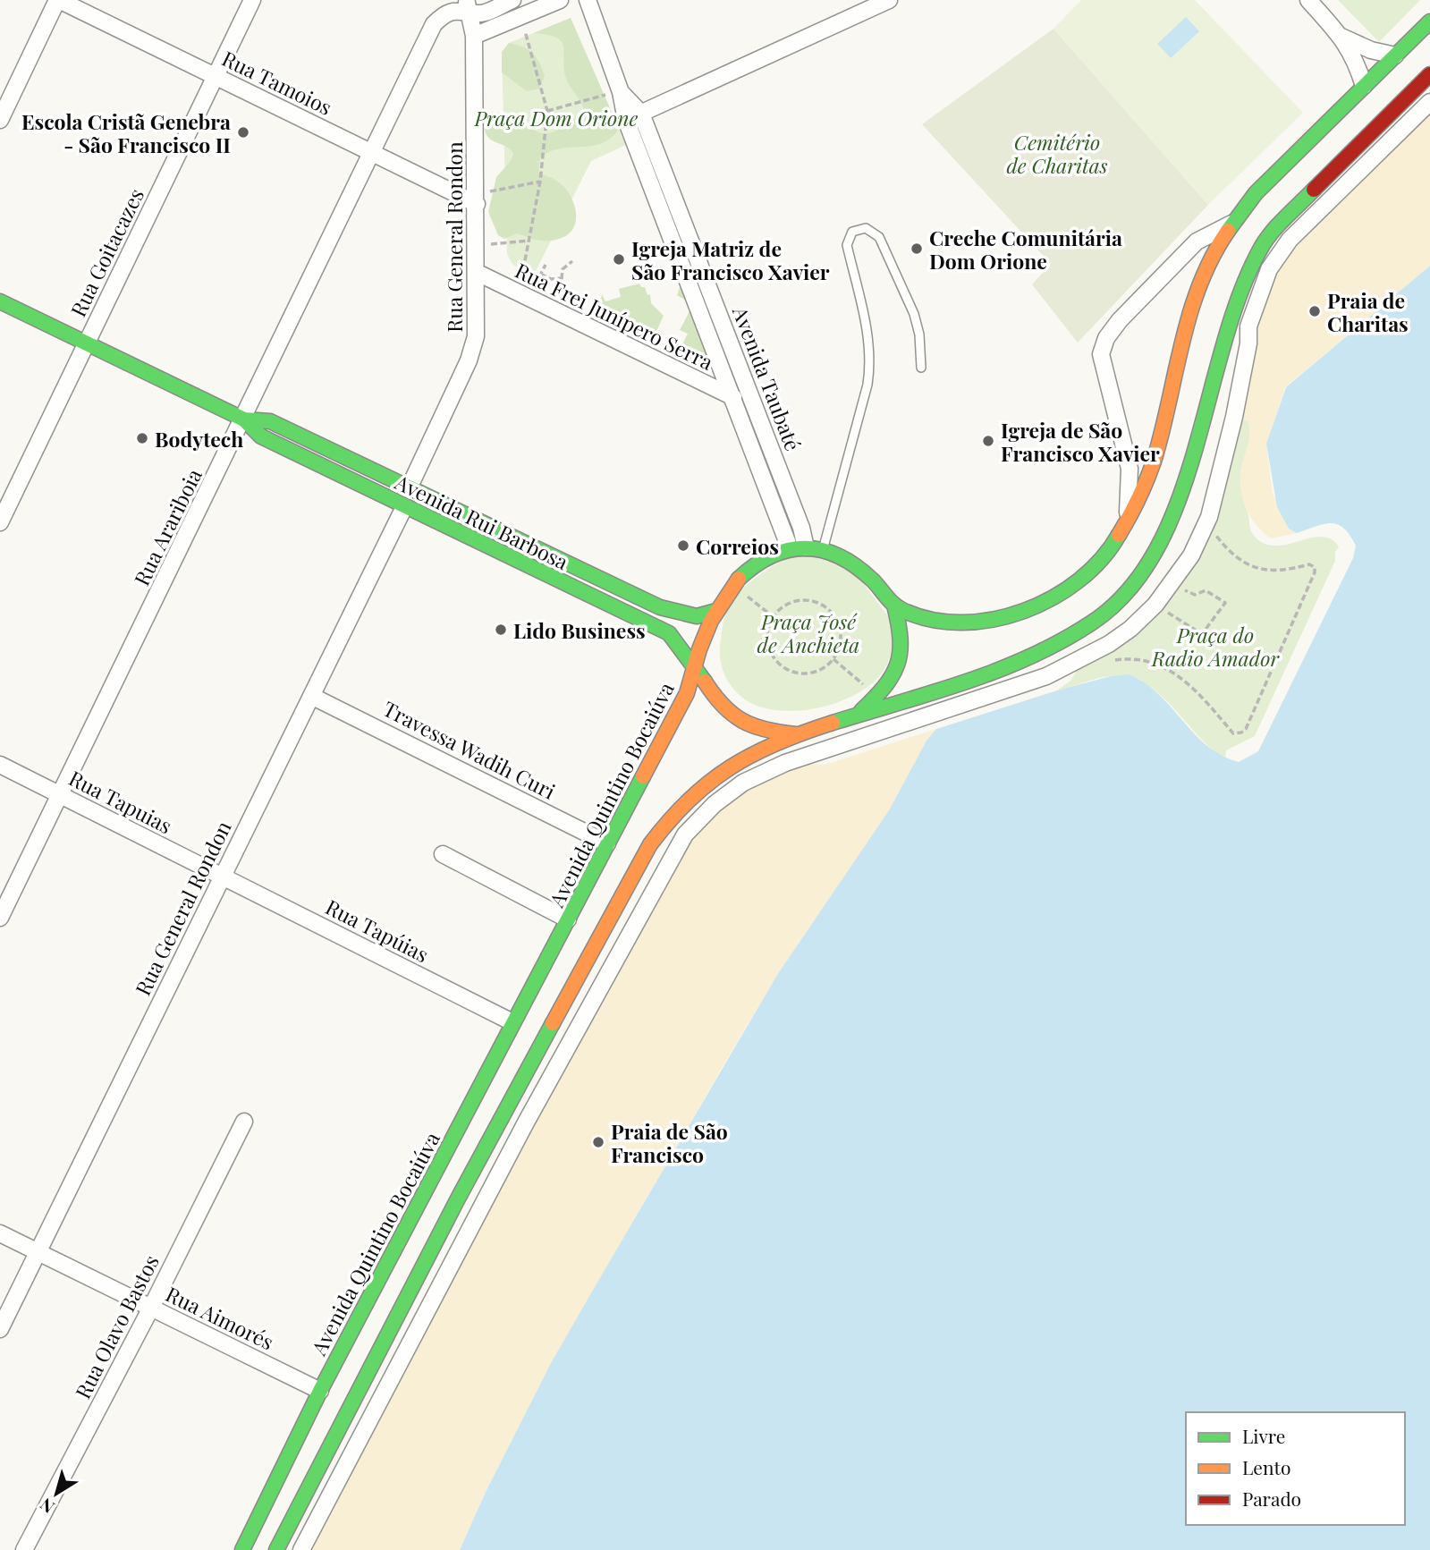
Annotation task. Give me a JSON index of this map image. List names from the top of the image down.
{
  "streets": {
    "main road": ["Avenida Rui Barbosa", "Avenida Quintino Bocaiúva"],
    "street": [
      "Rua Tamoios",
      "Rua General Rondon",
      "Rua Goitacazes",
      "Rua Frei Junípero Serra",
      "Avenida Taubaté",
      "Rua Arariboia",
      "Travessa Wadih Curi",
      "Rua Tapuias",
      "Rua Tapúias",
      "Rua Aimorés",
      "Rua Olavo Bastos"
    ]
  },
  "crossings": [
    ["Rua Tamoios", "Rua General Rondon"],
    ["Rua Tamoios", "Rua Goitacazes"],
    ["Rua Tamoios", "Rua Arariboia"],
    ["Rua General Rondon", "Rua Frei Junípero Serra"],
    ["Rua General Rondon", "Avenida Rui Barbosa"],
    ["Rua General Rondon", "Rua Arariboia"],
    ["Rua General Rondon", "Travessa Wadih Curi"],
    ["Rua General Rondon", "Rua Tapuias"],
    ["Rua General Rondon", "Rua Tapúias"],
    ["Rua General Rondon", "Rua Aimorés"],
    ["Rua Goitacazes", "Avenida Rui Barbosa"],
    ["Rua Frei Junípero Serra", "Avenida Taubaté"],
    ["Avenida Taubaté", "Avenida Quintino Bocaiúva"],
    ["Avenida Rui Barbosa", "Rua Arariboia"],
    ["Avenida Rui Barbosa", "Avenida Quintino Bocaiúva"],
    ["Rua Arariboia", "Rua Tapuias"],
    ["Travessa Wadih Curi", "Avenida Quintino Bocaiúva"],
    ["Avenida Quintino Bocaiúva", "Rua Tapúias"],
    ["Avenida Quintino Bocaiúva", "Rua Aimorés"],
    ["Rua Tapuias", "Rua Tapúias"],
    ["Rua Aimorés", "Rua Olavo Bastos"]
  ],
  "parks": [
    "Praça Dom Orione",
    "Cemitério de Charitas",
    "Praça José de Anchieta",
    "Praça do Radio Amador"
  ],
  "places": [
    "Escola Cristã Genebra - São Francisco II",
    "Creche Comunitária Dom Orione",
    "Igreja Matriz de São Francisco Xavier",
    "Praia de Charitas",
    "Bodytech",
    "Igreja de São Francisco Xavier",
    "Correios",
    "Lido Business",
    "Praia de São Francisco"
  ],
  "legend": ["Livre", "Lento", "Parado"],
  "north": "bottom left"
}
